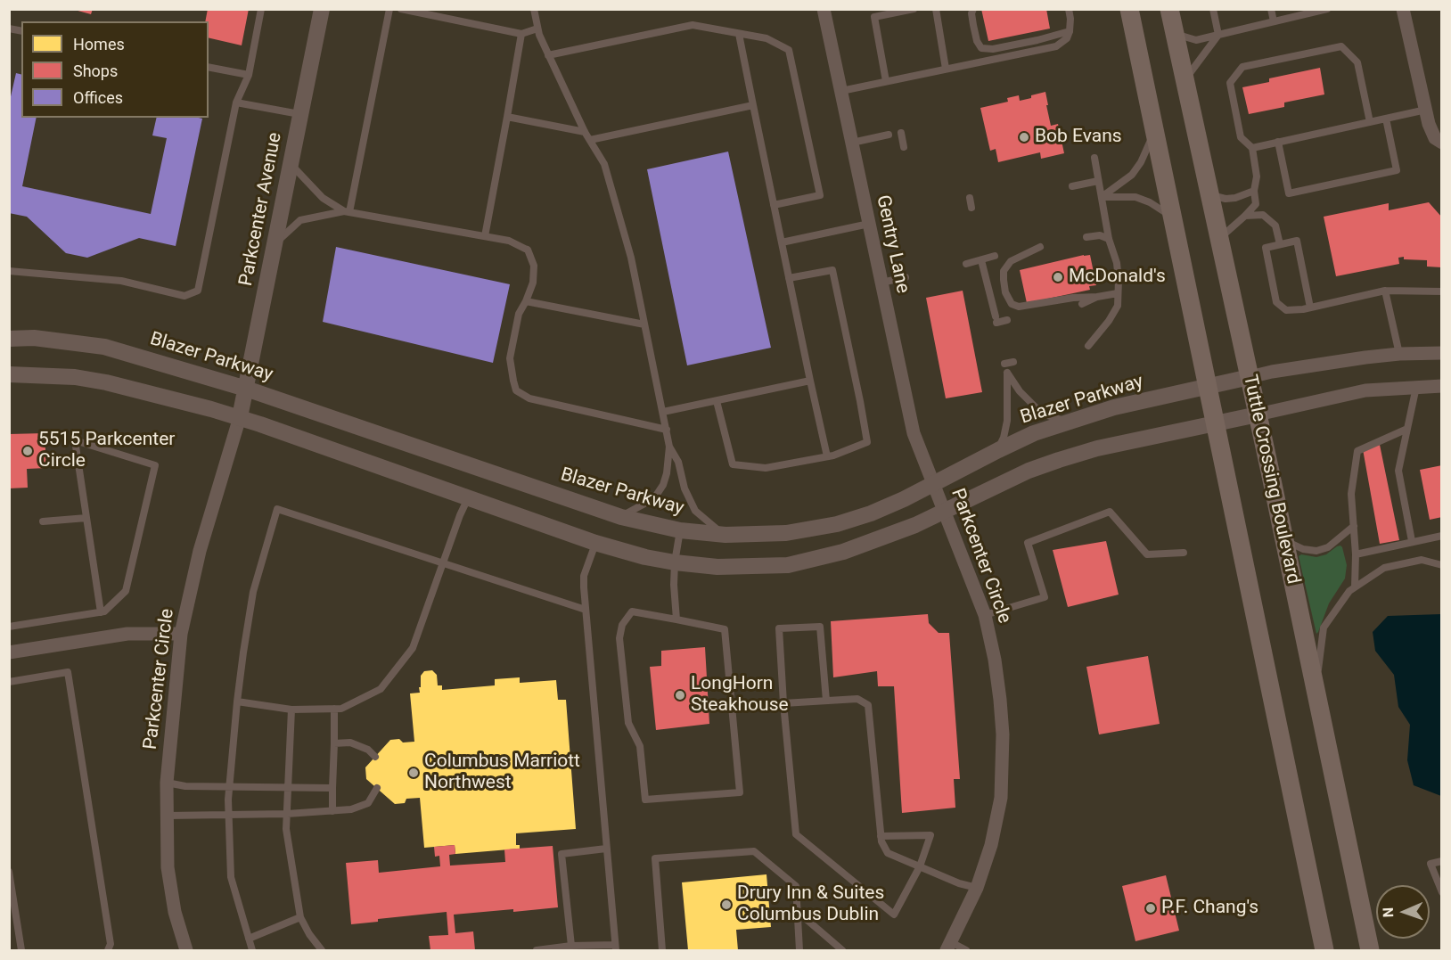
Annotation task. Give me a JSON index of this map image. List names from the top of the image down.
{
  "streets": {
    "main road": ["Tuttle Crossing Boulevard"],
    "street": [
      "Parkcenter Avenue",
      "Gentry Lane",
      "Blazer Parkway",
      "Parkcenter Circle"
    ]
  },
  "crossings": [
    ["Parkcenter Avenue", "Blazer Parkway"],
    ["Parkcenter Avenue", "Parkcenter Circle"],
    ["Gentry Lane", "Blazer Parkway"],
    ["Gentry Lane", "Parkcenter Circle"],
    ["Blazer Parkway", "Tuttle Crossing Boulevard"],
    ["Blazer Parkway", "Parkcenter Circle"]
  ],
  "places": [
    "Bob Evans",
    "McDonald's",
    "5515 Parkcenter Circle",
    "LongHorn Steakhouse",
    "Columbus Marriott Northwest",
    "Drury Inn & Suites Columbus Dublin",
    "P.F. Chang's"
  ],
  "legend": ["Homes", "Shops", "Offices"],
  "north": "left"
}
